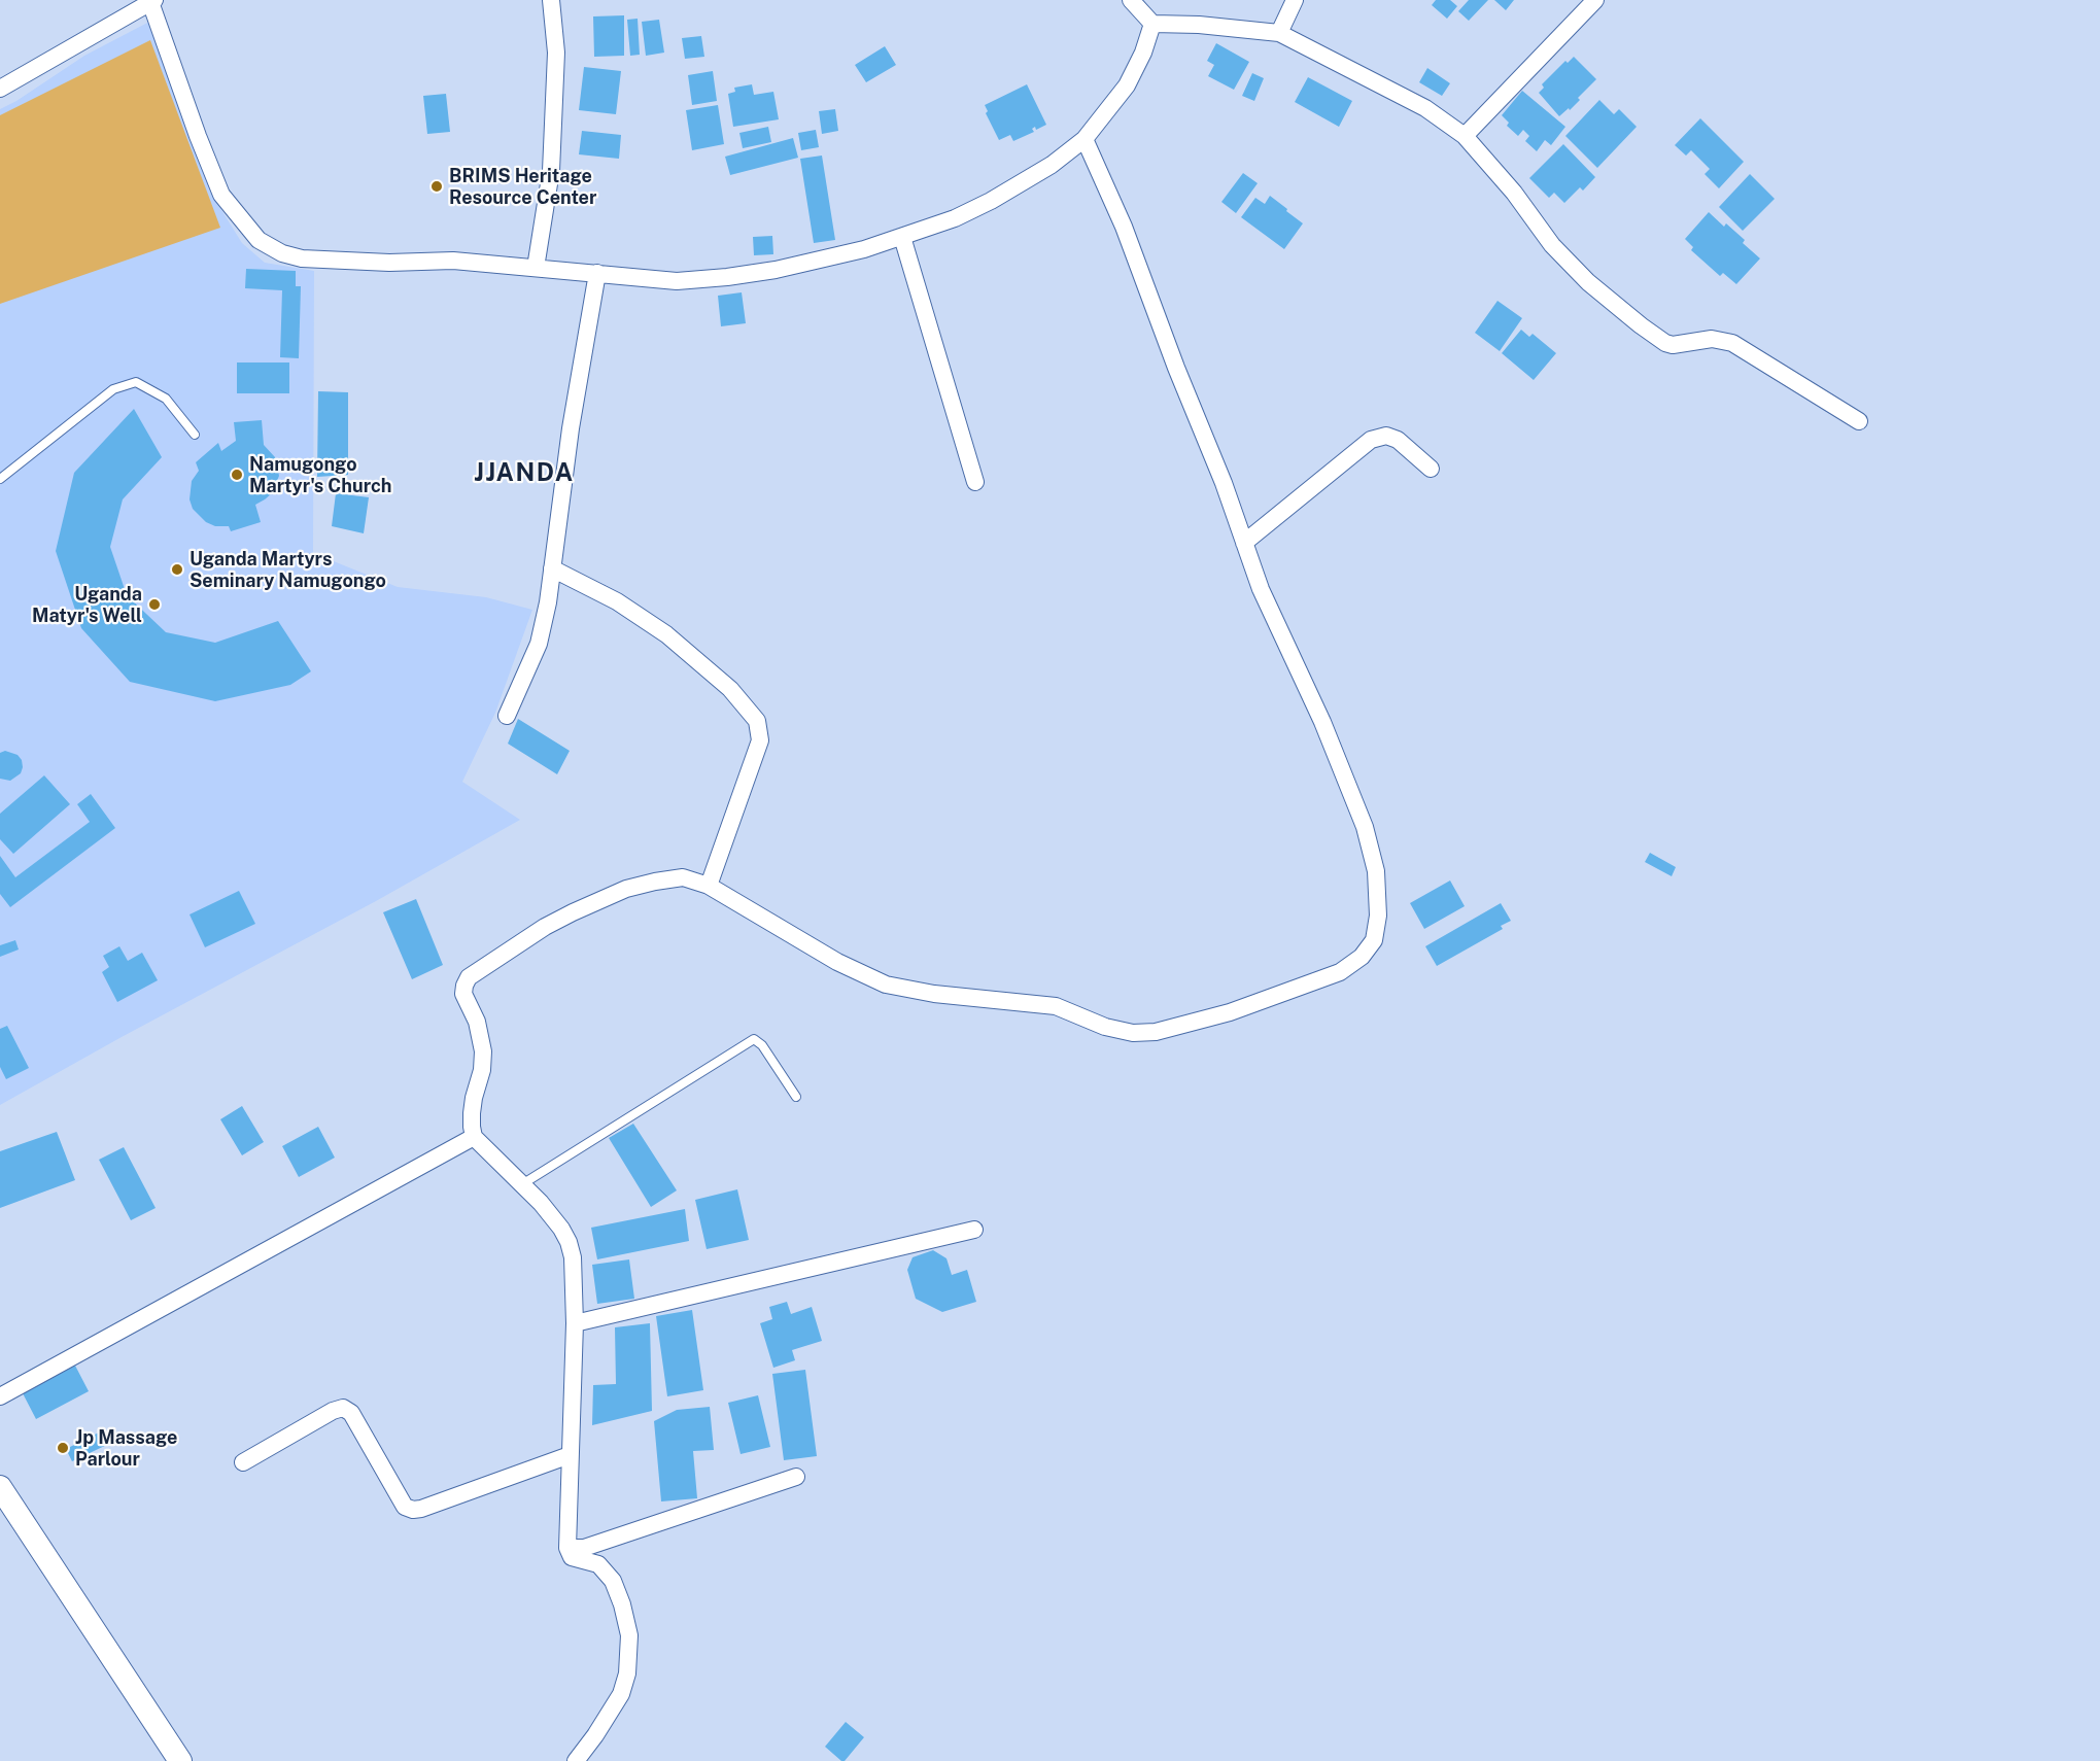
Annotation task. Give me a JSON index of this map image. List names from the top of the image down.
{
  "districts": ["JJANDA"],
  "places": [
    "BRIMS Heritage Resource Center",
    "Namugongo Martyr's Church",
    "Uganda Martyrs Seminary Namugongo",
    "Uganda Matyr's Well",
    "Jp Massage Parlour"
  ]
}
